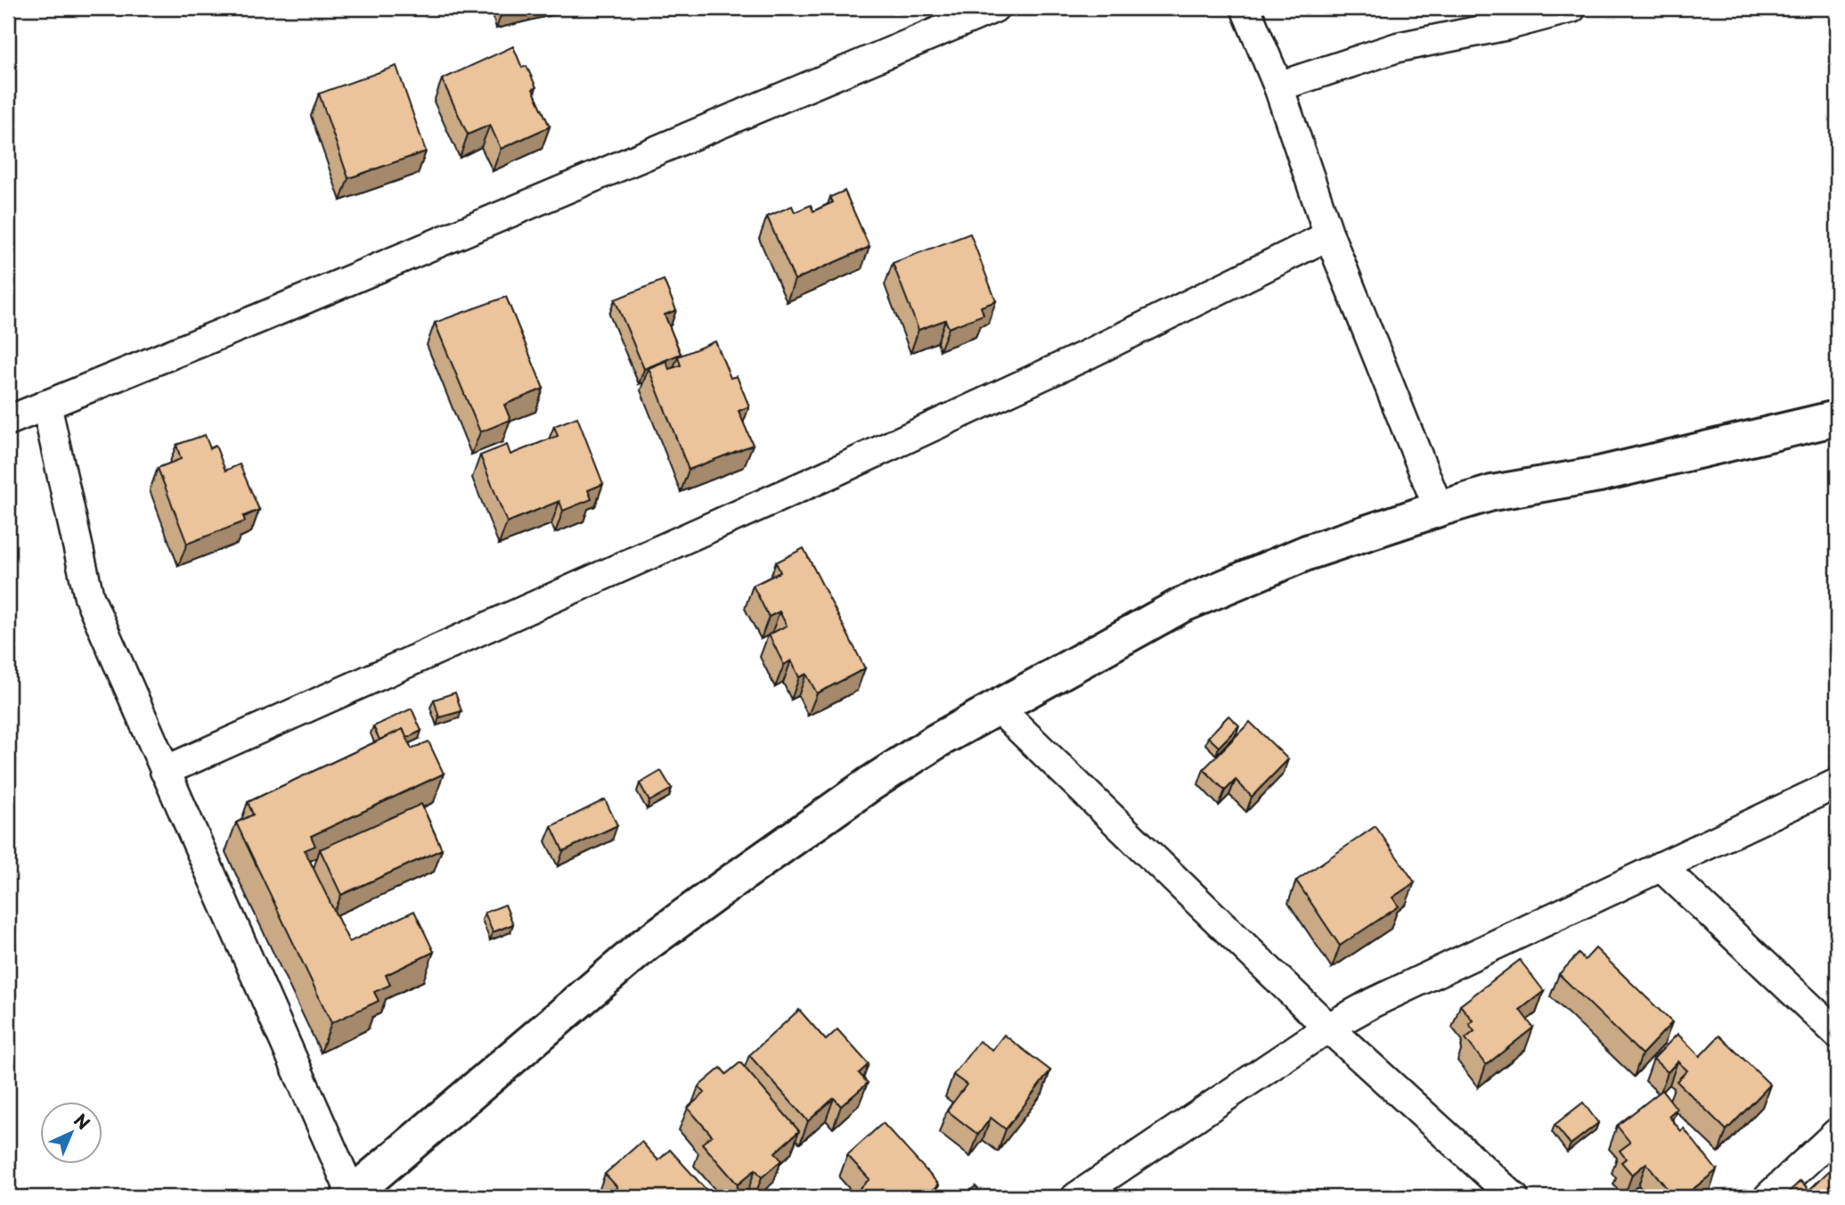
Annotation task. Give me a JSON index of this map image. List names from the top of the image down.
{
  "north": "top right"
}
